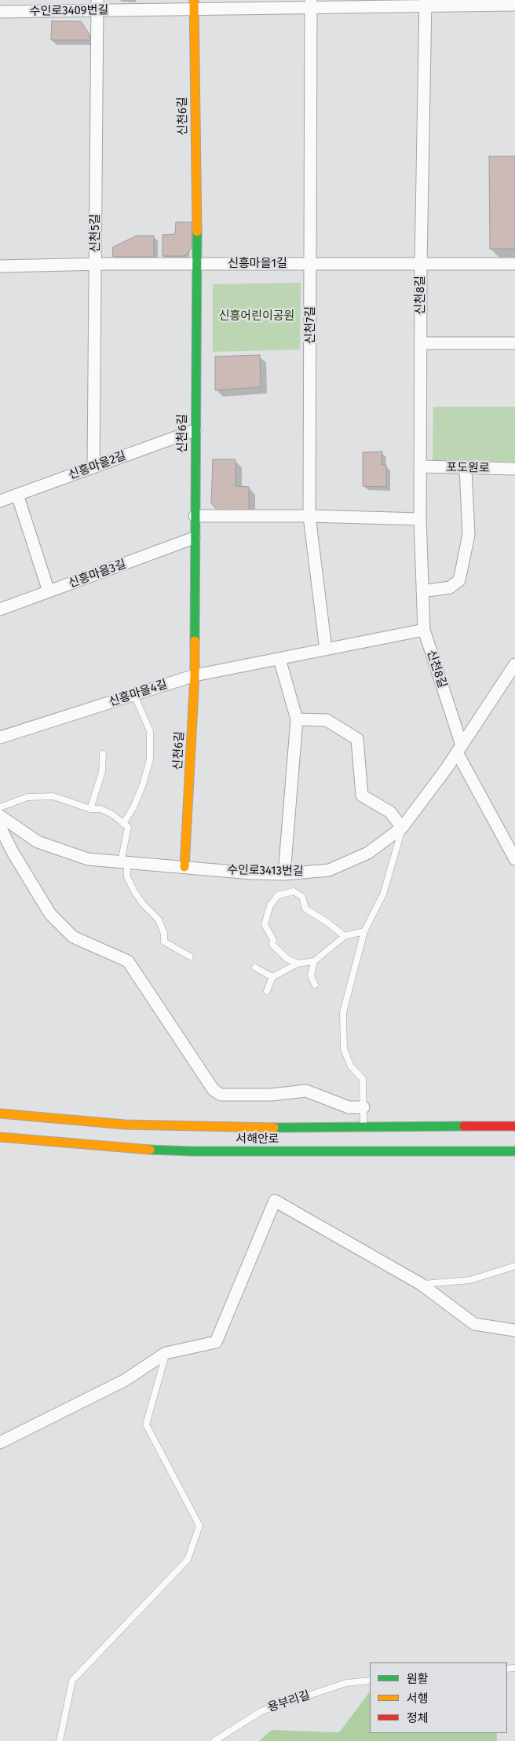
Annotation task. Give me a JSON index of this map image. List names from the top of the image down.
{
  "streets": {
    "main road": ["신천6길", "서해안로"],
    "street": [
      "수인로3409번길",
      "신천5길",
      "신흥마을1길",
      "신천8길",
      "신천7길",
      "신흥마을2길",
      "포도원로",
      "신흥마을3길",
      "신흥마을4길",
      "수인로3413번길"
    ],
    "lane": ["용부리길"]
  },
  "crossings": [
    ["수인로3409번길", "신천6길"],
    ["수인로3409번길", "신천5길"],
    ["수인로3409번길", "신천8길"],
    ["수인로3409번길", "신천7길"],
    ["신천6길", "신흥마을1길"],
    ["신천6길", "신흥마을2길"],
    ["신천6길", "신흥마을3길"],
    ["신천6길", "신흥마을4길"],
    ["신천6길", "수인로3413번길"],
    ["신천5길", "신흥마을1길"],
    ["신천5길", "신흥마을2길"],
    ["신흥마을1길", "신천8길"],
    ["신흥마을1길", "신천7길"],
    ["신천8길", "포도원로"],
    ["신천8길", "신흥마을4길"],
    ["신천8길", "수인로3413번길"],
    ["신천7길", "신흥마을4길"]
  ],
  "parks": ["신흥어린이공원"],
  "legend": ["원활", "서행", "정체"]
}
